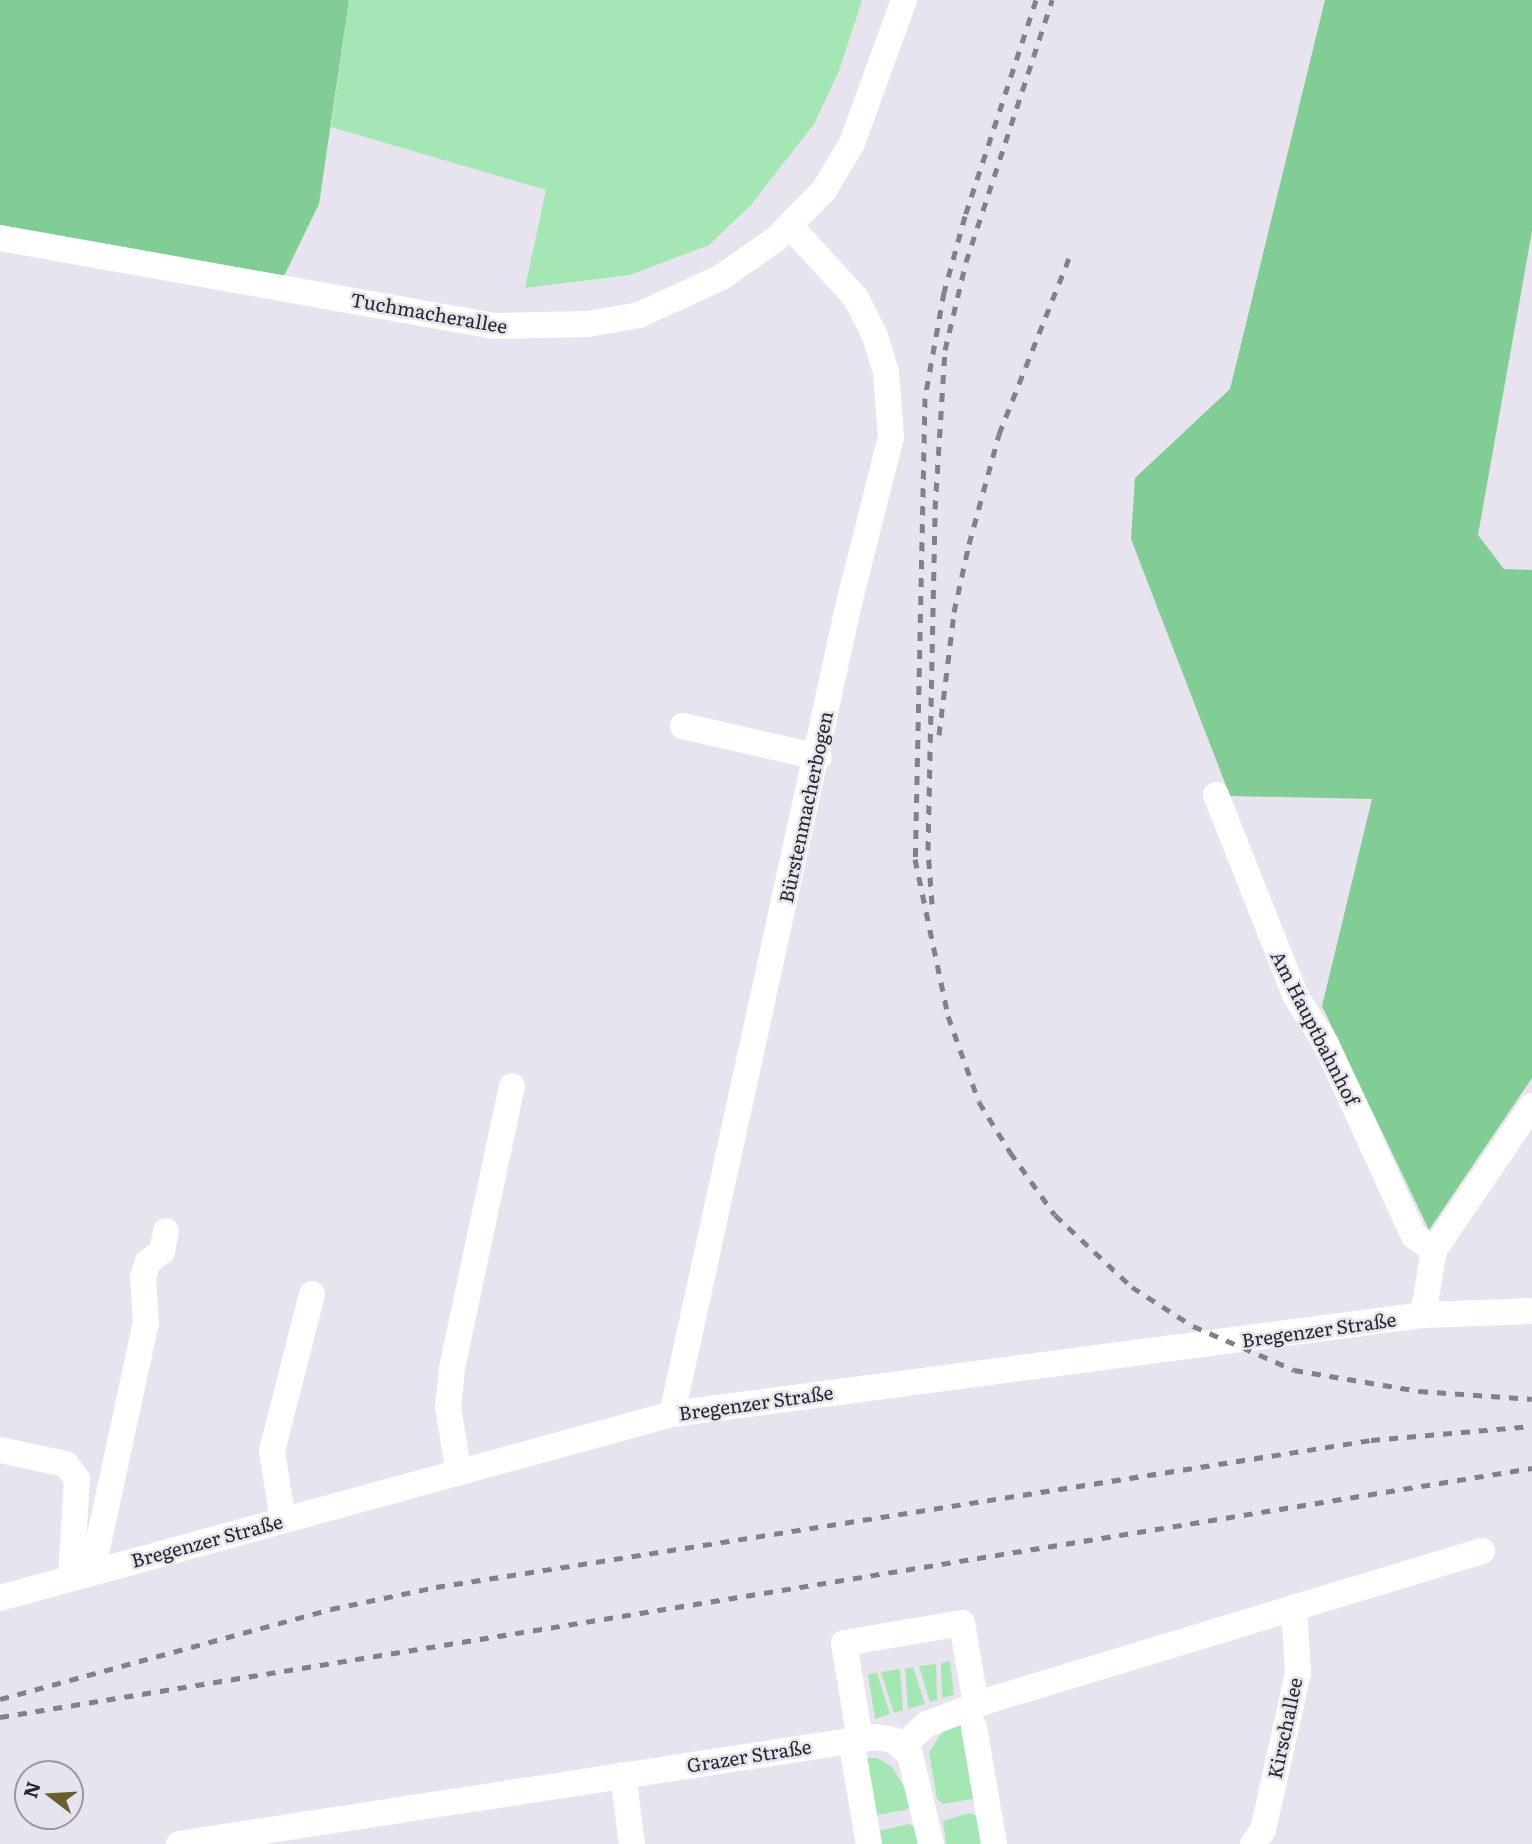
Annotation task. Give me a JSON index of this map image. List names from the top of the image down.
{
  "streets": {
    "street": [
      "Tuchmacherallee",
      "Bürstenmacherbogen",
      "Am Hauptbahnhof",
      "Bregenzer Straße",
      "Kirschallee",
      "Grazer Straße"
    ]
  },
  "crossings": [
    ["Tuchmacherallee", "Bürstenmacherbogen"],
    ["Bürstenmacherbogen", "Bregenzer Straße"]
  ],
  "north": "left"
}
